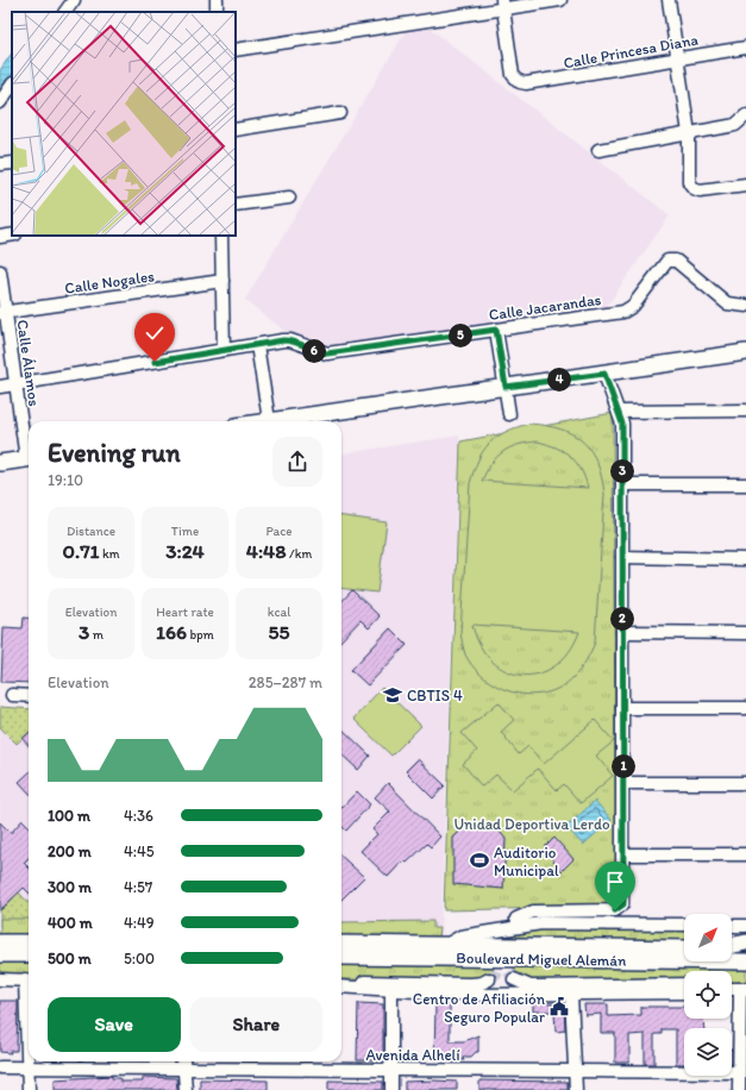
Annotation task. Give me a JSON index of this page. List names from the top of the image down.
{
  "streets": {
    "main road": ["Boulevard Miguel Alemán"],
    "street": [
      "Calle Princesa Diana",
      "Calle Nogales",
      "Calle Jacarandas",
      "Calle Álamos",
      "Avenida Alhelí"
    ]
  },
  "crossings": [
    ["Calle Nogales", "Calle Álamos"],
    ["Calle Jacarandas", "Calle Álamos"]
  ],
  "parks": ["Unidad Deportiva Lerdo"],
  "places": {
    "school or university": ["CBTIS 4"],
    "sports": ["Auditorio Municipal"],
    "public building": ["Centro de Afiliación Seguro Popular"]
  },
  "north": "top right",
  "page": {
    "pins": [
      "5",
      "6",
      "4",
      "3",
      "2",
      "1"
    ],
    "heading": ["Evening run", "19:10"],
    "stats": [
      ["Distance", "0.71 km"],
      ["Time", "3:24"],
      ["Pace", "4:48 /km"],
      ["Elevation", "3 m"],
      ["Heart rate", "166 bpm"],
      ["kcal", "55"]
    ],
    "chart": ["Elevation", "285–287 m"],
    "list": [
      {
        "name": "100 m",
        "note": "4:36"
      },
      {
        "name": "200 m",
        "note": "4:45"
      },
      {
        "name": "300 m",
        "note": "4:57"
      },
      {
        "name": "400 m",
        "note": "4:49"
      },
      {
        "name": "500 m",
        "note": "5:00"
      }
    ],
    "buttons": ["Save", "Share"]
  }
}
